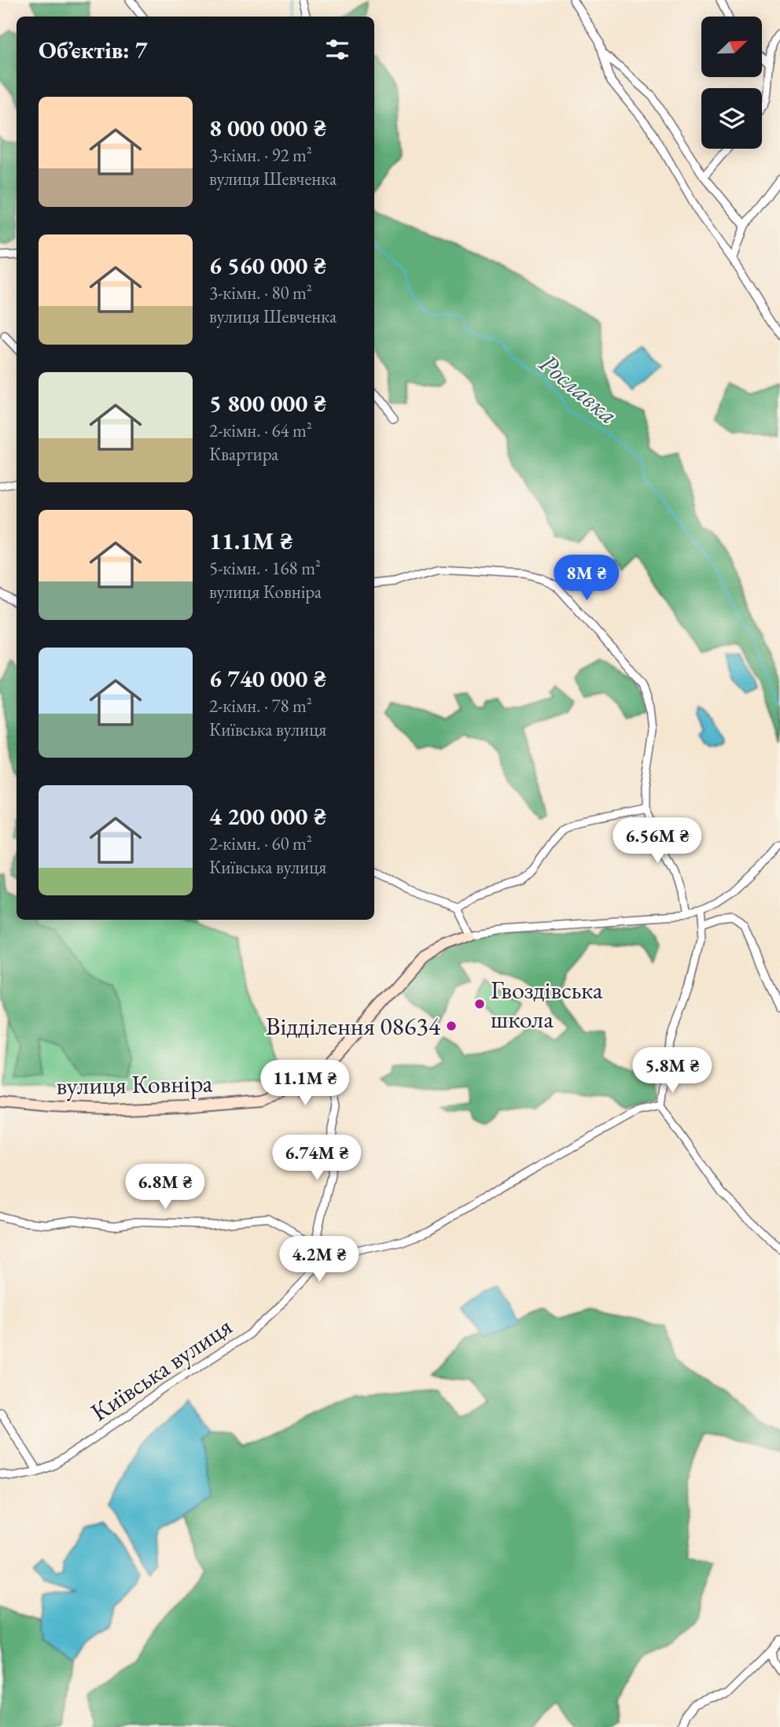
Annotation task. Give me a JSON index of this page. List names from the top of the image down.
{
  "streets": {
    "street": ["вулиця Ковніра", "Київська вулиця"]
  },
  "water": ["Рославка"],
  "places": ["Гвоздівська школа", "Відділення 08634"],
  "north": "top right",
  "page": {
    "heading": "Об’єктів: 7",
    "list": [
      {
        "name": "8 000 000 ₴",
        "note": "3-кімн. · 92 m² · вулиця Шевченка"
      },
      {
        "name": "6 560 000 ₴",
        "note": "3-кімн. · 80 m² · вулиця Шевченка"
      },
      {
        "name": "5 800 000 ₴",
        "note": "2-кімн. · 64 m² · Квартира"
      },
      {
        "name": "11.1M ₴",
        "note": "5-кімн. · 168 m² · вулиця Ковніра"
      },
      {
        "name": "6 740 000 ₴",
        "note": "2-кімн. · 78 m² · Київська вулиця"
      },
      {
        "name": "4 200 000 ₴",
        "note": "2-кімн. · 60 m² · Київська вулиця"
      }
    ],
    "price": [
      "8M ₴",
      "6.56M ₴",
      "5.8M ₴",
      "11.1M ₴",
      "6.74M ₴",
      "6.8M ₴",
      "4.2M ₴"
    ]
  }
}
